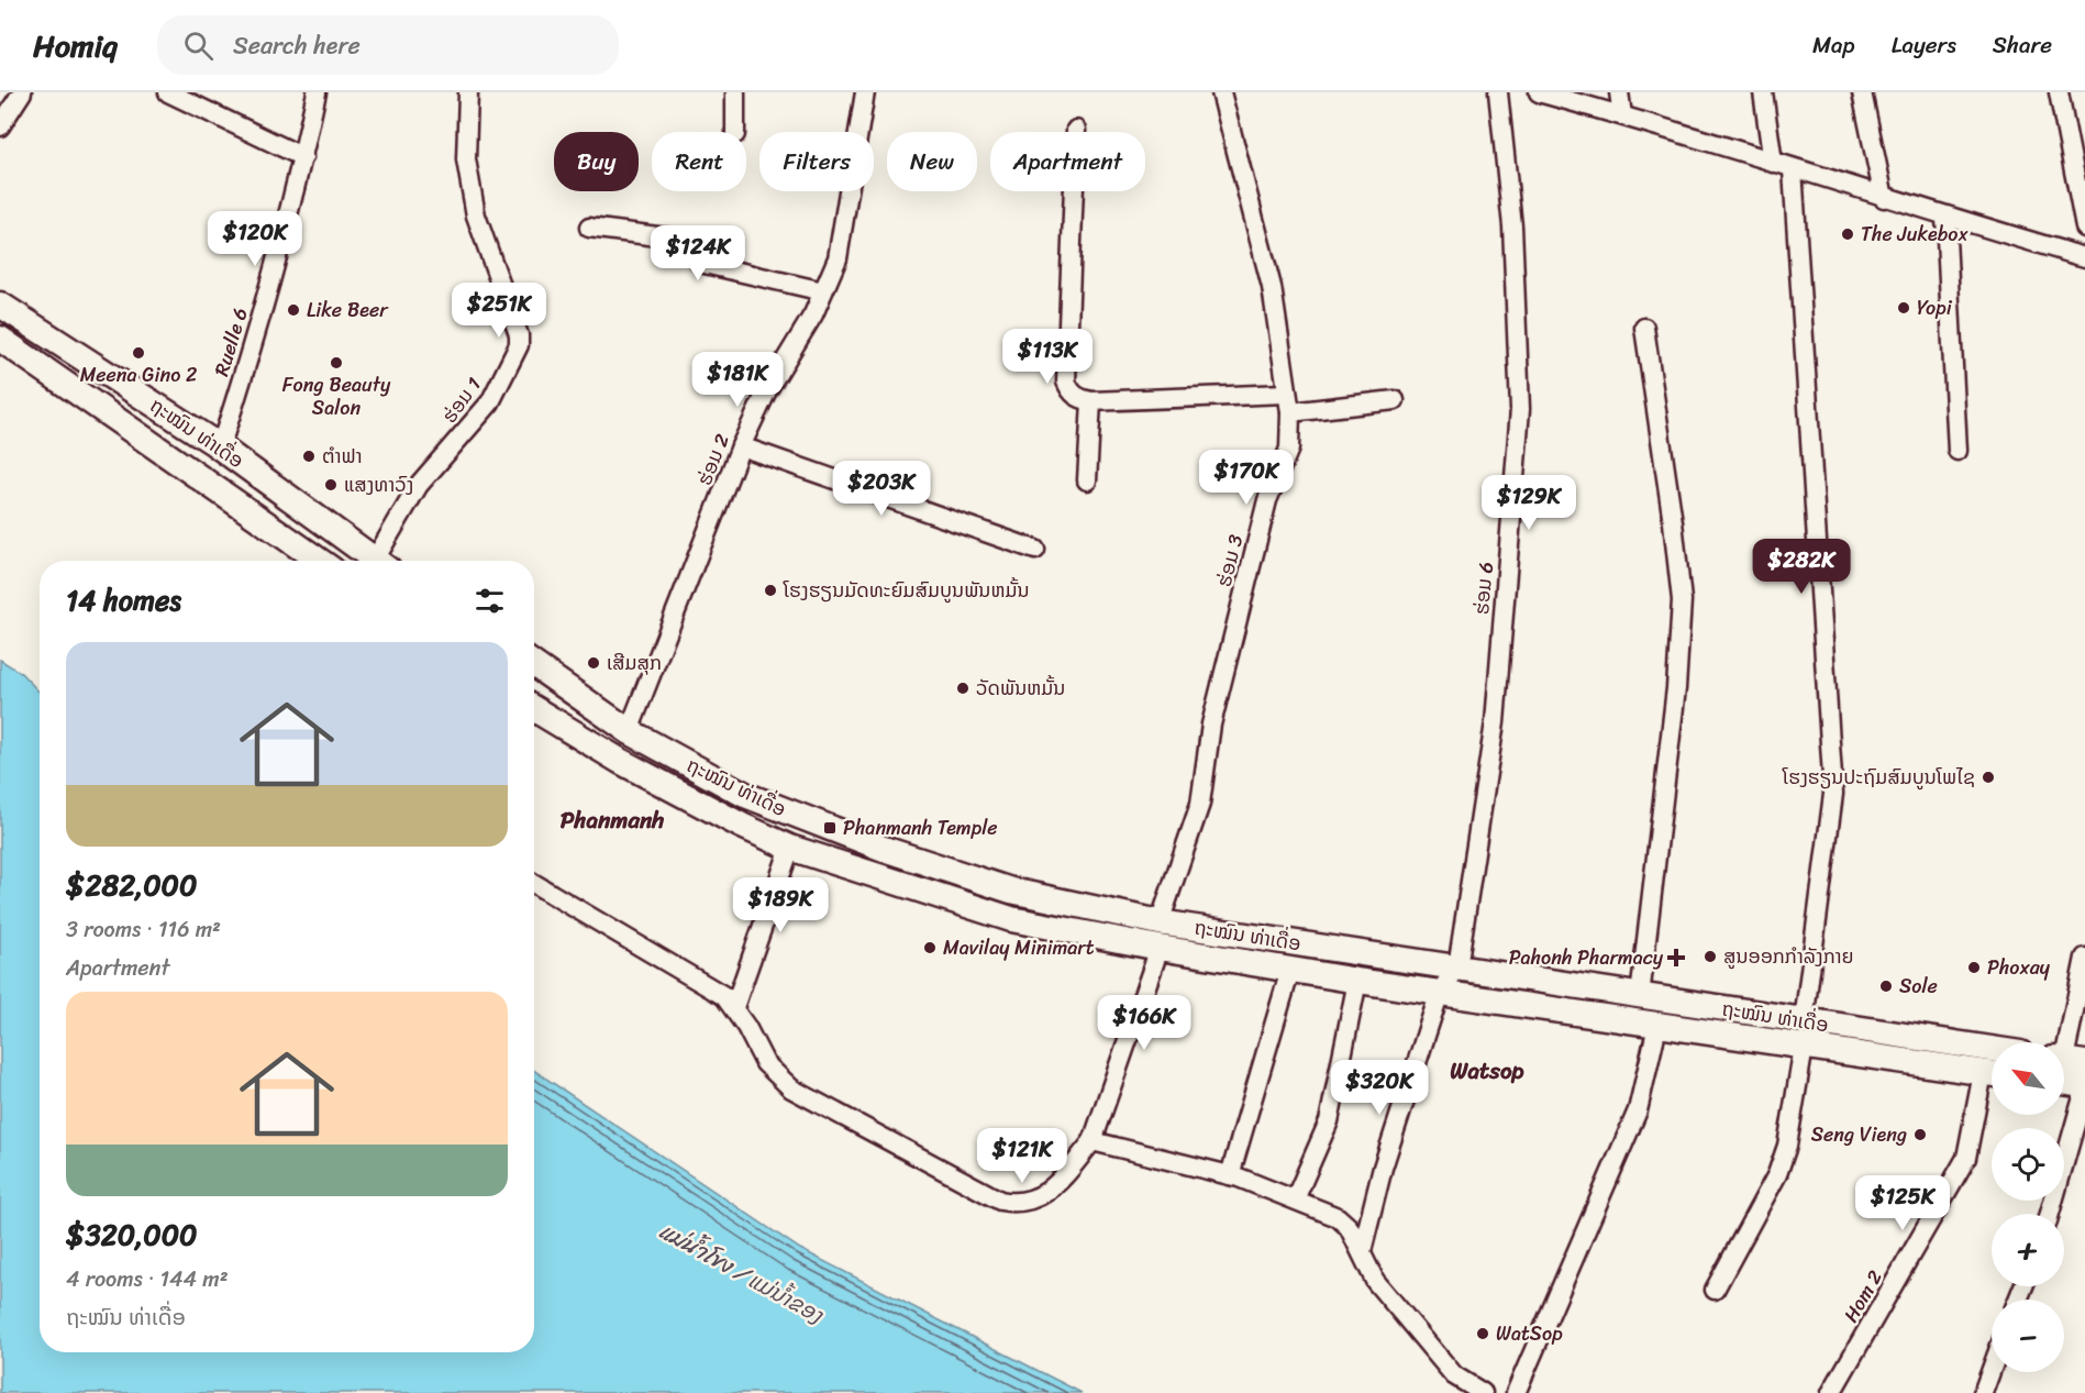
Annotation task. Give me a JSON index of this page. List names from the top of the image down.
{
  "streets": {
    "main road": ["ຖະໝົນ ທ່າເດື່ອ"],
    "street": [
      "Ruelle 6",
      "ຮ່ອມ 1",
      "ຮ່ອມ 2",
      "ຮ່ອມ 3",
      "ຮ່ອມ 6",
      "Hom 2"
    ]
  },
  "crossings": [
    ["Ruelle 6", "ຖະໝົນ ທ່າເດື່ອ"],
    ["ຖະໝົນ ທ່າເດື່ອ", "ຮ່ອມ 2"],
    ["ຖະໝົນ ທ່າເດື່ອ", "ຮ່ອມ 3"],
    ["ຖະໝົນ ທ່າເດື່ອ", "ຮ່ອມ 6"]
  ],
  "districts": ["Phanmanh", "Watsop"],
  "water": ["แม่น้ำโขง / ແມ່ນ້ຳຂອງ"],
  "places": {
    "other": [
      "The Jukebox",
      "Yopi",
      "Like Beer",
      "Meena Gino 2",
      "Fong Beauty Salon",
      "ຕຳຟາ",
      "ແສງທາວົງ",
      "ໂຮງຮຽນມັດທະຍົມສົມບູນພັນຫມັ້ນ",
      "ເສີມສຸກ",
      "ວັດພັນຫມັ້ນ",
      "ໂຮງຮຽນປະຖົມສົມບູນໂພໄຊ",
      "Mavilay Minimart",
      "ສູນອອກກຳລັງກາຍ",
      "Phoxay",
      "Sole",
      "Seng Vieng",
      "WatSop"
    ],
    "transit": ["Phanmanh Temple"],
    "health": ["Pahonh Pharmacy"]
  },
  "north": "top left",
  "page": {
    "header": "Homiq",
    "search": "Search here",
    "nav": ["Map", "Layers", "Share"],
    "chip": [
      "Buy",
      "Rent",
      "Filters",
      "New",
      "Apartment"
    ],
    "price": [
      "$120K",
      "$124K",
      "$251K",
      "$113K",
      "$181K",
      "$170K",
      "$203K",
      "$129K",
      "$282K",
      "$189K",
      "$166K",
      "$320K",
      "$121K",
      "$125K"
    ],
    "heading": "14 homes",
    "list": [
      {
        "name": "$282,000",
        "note": "3 rooms · 116 m² · Apartment"
      },
      {
        "name": "$320,000",
        "note": "4 rooms · 144 m² · ຖະໝົນ ທ່າເດື່ອ"
      }
    ],
    "map_buttons": ["+", "−"]
  }
}
